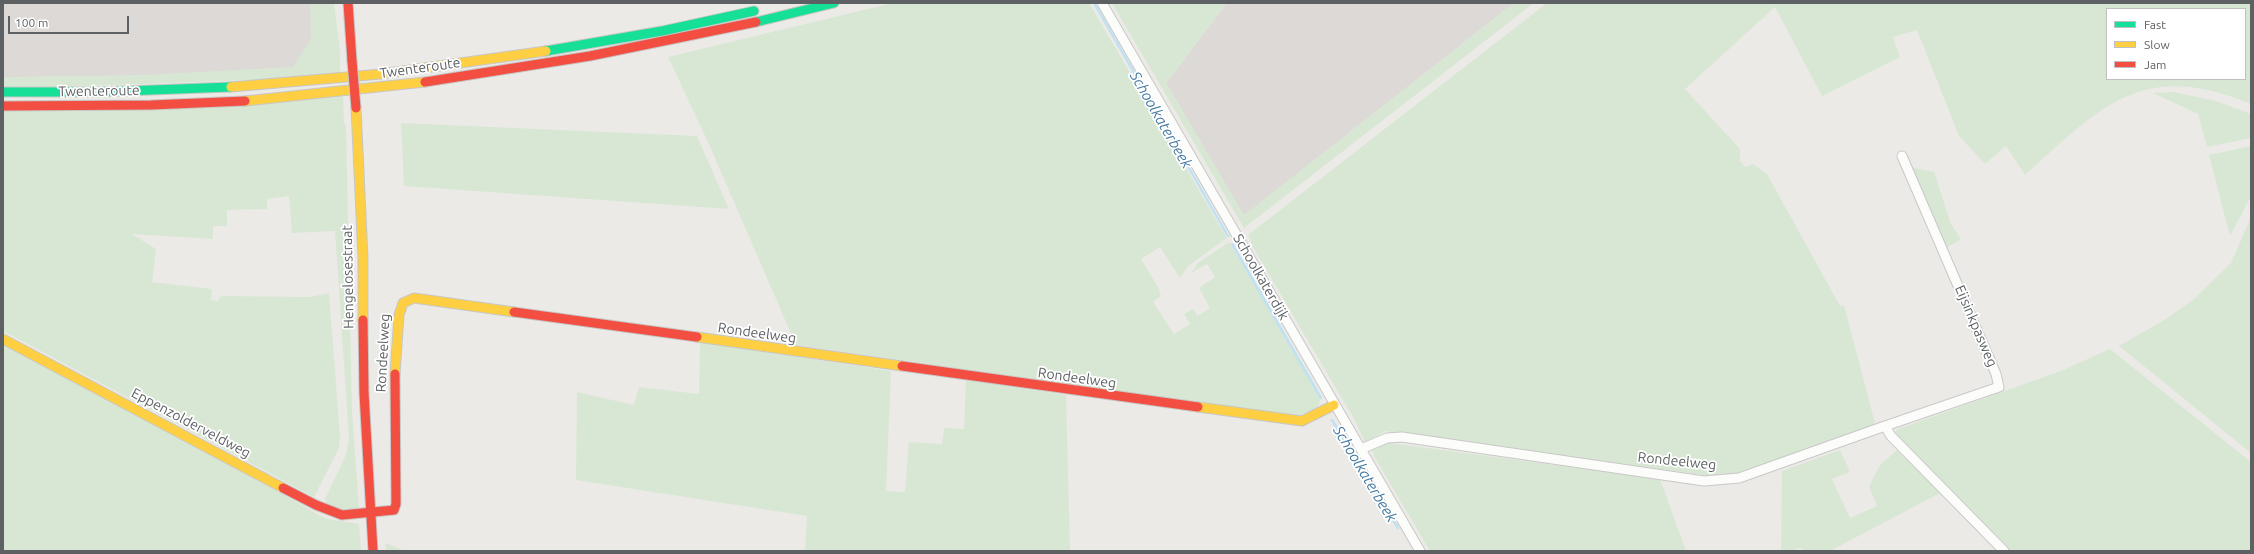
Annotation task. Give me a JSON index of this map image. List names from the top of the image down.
{
  "streets": {
    "main road": [
      "Twenteroute",
      "Hengelosestraat",
      "Rondeelweg",
      "Eppenzolderveldweg"
    ],
    "street": ["Schoolkaterdijk", "Eijsinkpasweg"]
  },
  "crossings": [
    ["Hengelosestraat", "Rondeelweg"],
    ["Hengelosestraat", "Eppenzolderveldweg"],
    ["Schoolkaterdijk", "Rondeelweg"],
    ["Eijsinkpasweg", "Rondeelweg"],
    ["Rondeelweg", "Eppenzolderveldweg"]
  ],
  "water": ["Schoolkaterbeek"],
  "legend": ["Fast", "Slow", "Jam"],
  "scale_bar": "100 m"
}
